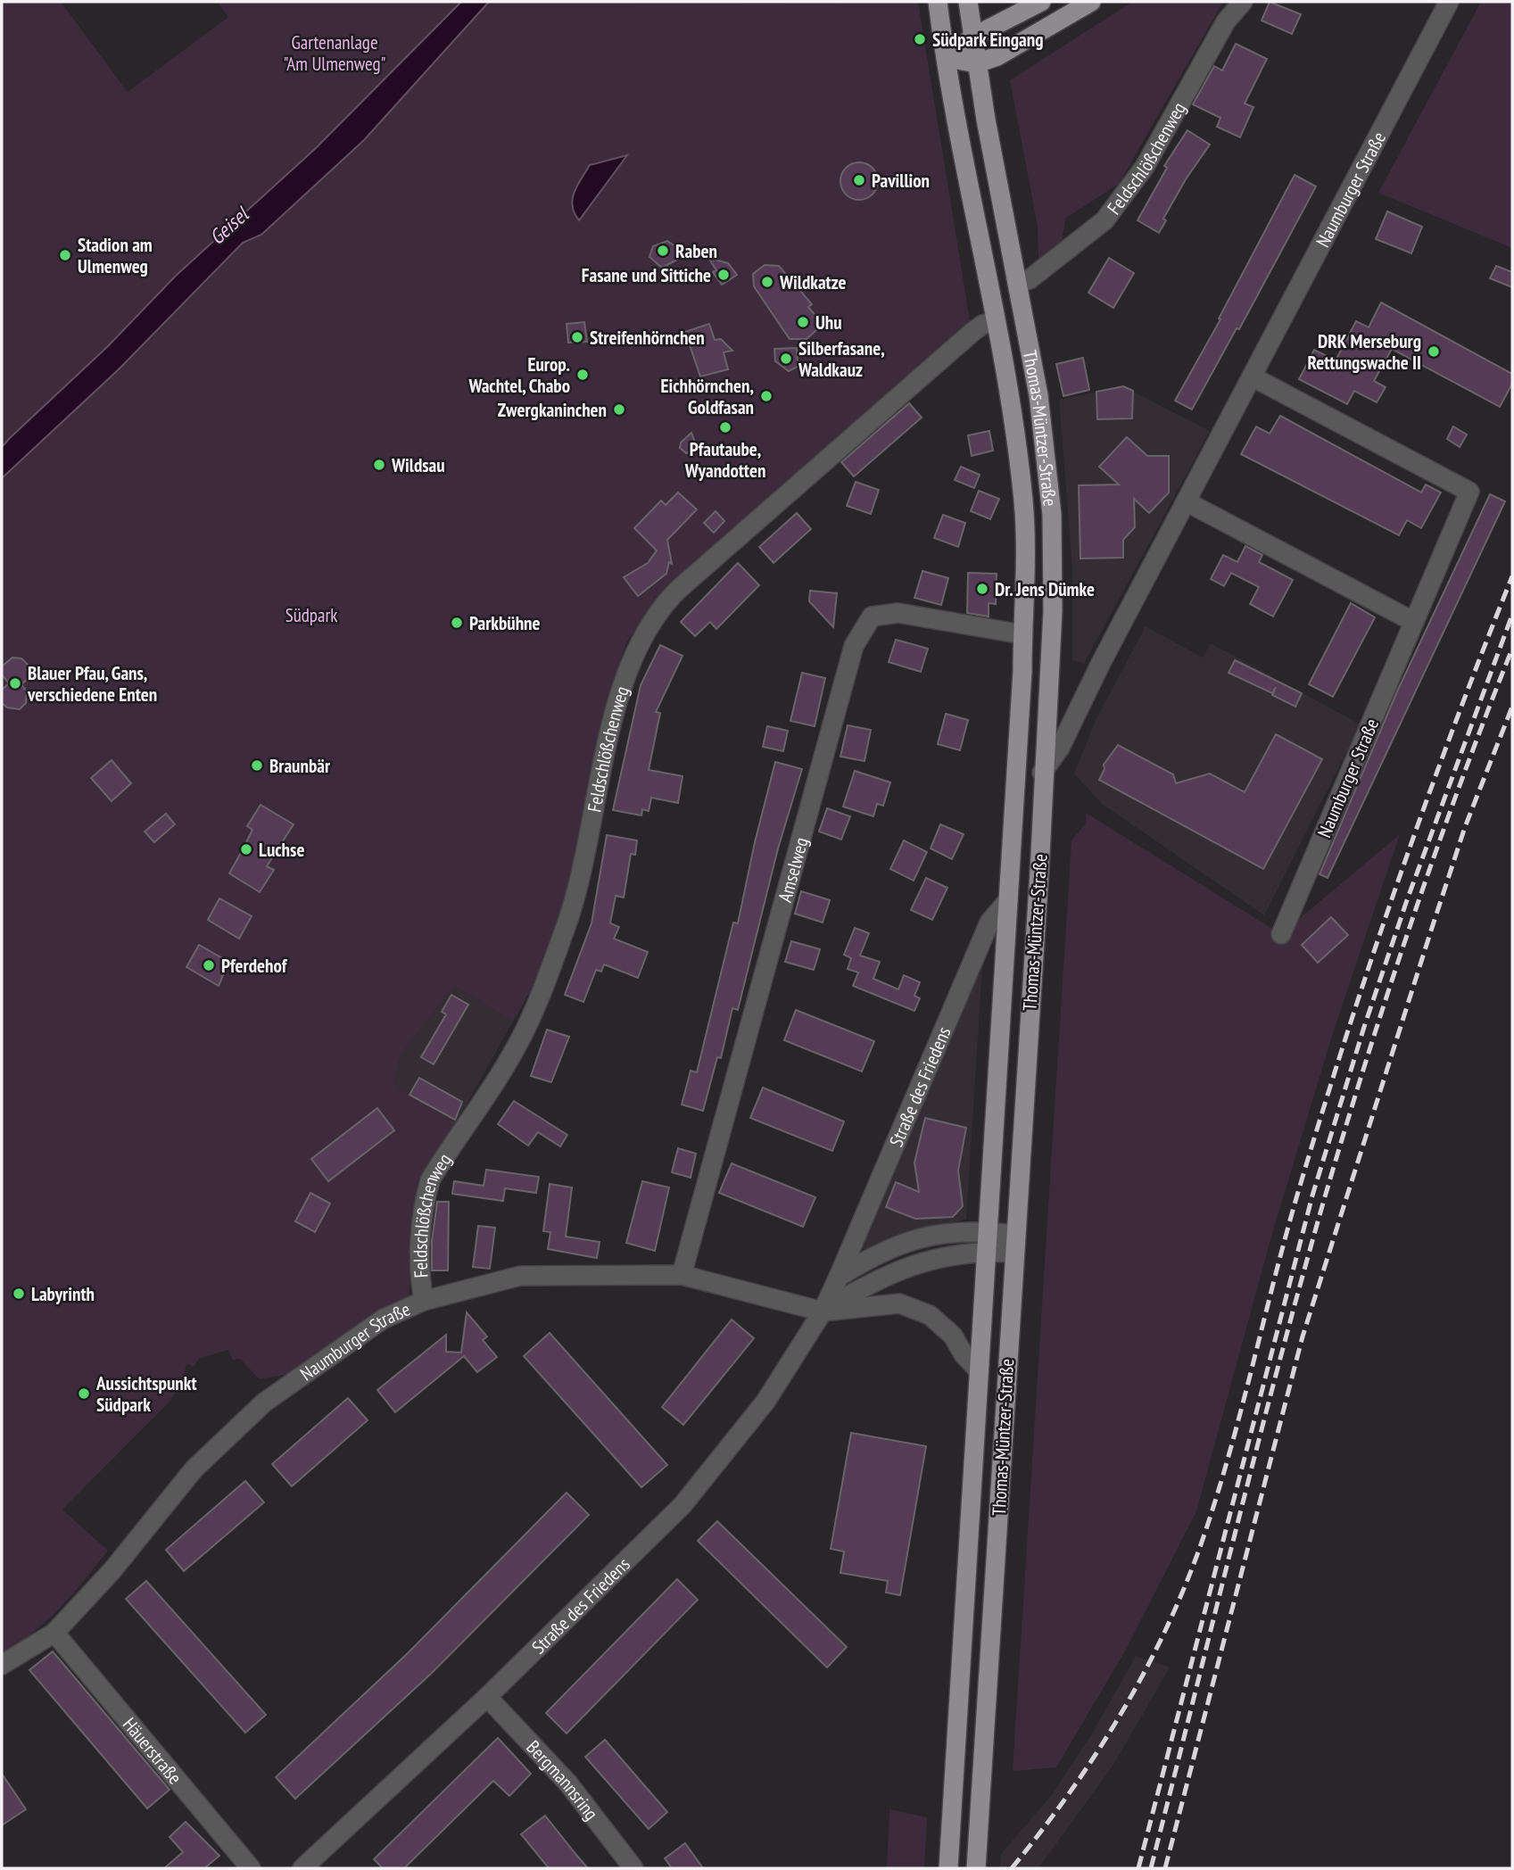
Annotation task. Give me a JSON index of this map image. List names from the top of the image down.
{
  "streets": {
    "main road": ["Thomas-Müntzer-Straße"],
    "street": [
      "Feldschlößchenweg",
      "Naumburger Straße",
      "Amselweg",
      "Straße des Friedens",
      "Häuerstraße",
      "Bergmannsring"
    ]
  },
  "crossings": [
    ["Feldschlößchenweg", "Naumburger Straße"],
    ["Feldschlößchenweg", "Thomas-Müntzer-Straße"],
    ["Naumburger Straße", "Thomas-Müntzer-Straße"],
    ["Naumburger Straße", "Amselweg"],
    ["Naumburger Straße", "Straße des Friedens"],
    ["Naumburger Straße", "Häuerstraße"],
    ["Thomas-Müntzer-Straße", "Amselweg"],
    ["Thomas-Müntzer-Straße", "Straße des Friedens"],
    ["Straße des Friedens", "Bergmannsring"]
  ],
  "water": ["Geisel"],
  "parks": ["Gartenanlage \"Am Ulmenweg\"", "Südpark"],
  "places": [
    "Südpark Eingang",
    "Pavillion",
    "Raben",
    "Stadion am Ulmenweg",
    "Fasane und Sittiche",
    "Wildkatze",
    "Uhu",
    "Streifenhörnchen",
    "DRK Merseburg Rettungswache II",
    "Silberfasane, Waldkauz",
    "Europ. Wachtel, Chabo",
    "Eichhörnchen, Goldfasan",
    "Zwergkaninchen",
    "Pfautaube, Wyandotten",
    "Wildsau",
    "Dr. Jens Dümke",
    "Parkbühne",
    "Blauer Pfau, Gans, verschiedene Enten",
    "Braunbär",
    "Luchse",
    "Pferdehof",
    "Labyrinth",
    "Aussichtspunkt Südpark"
  ]
}
